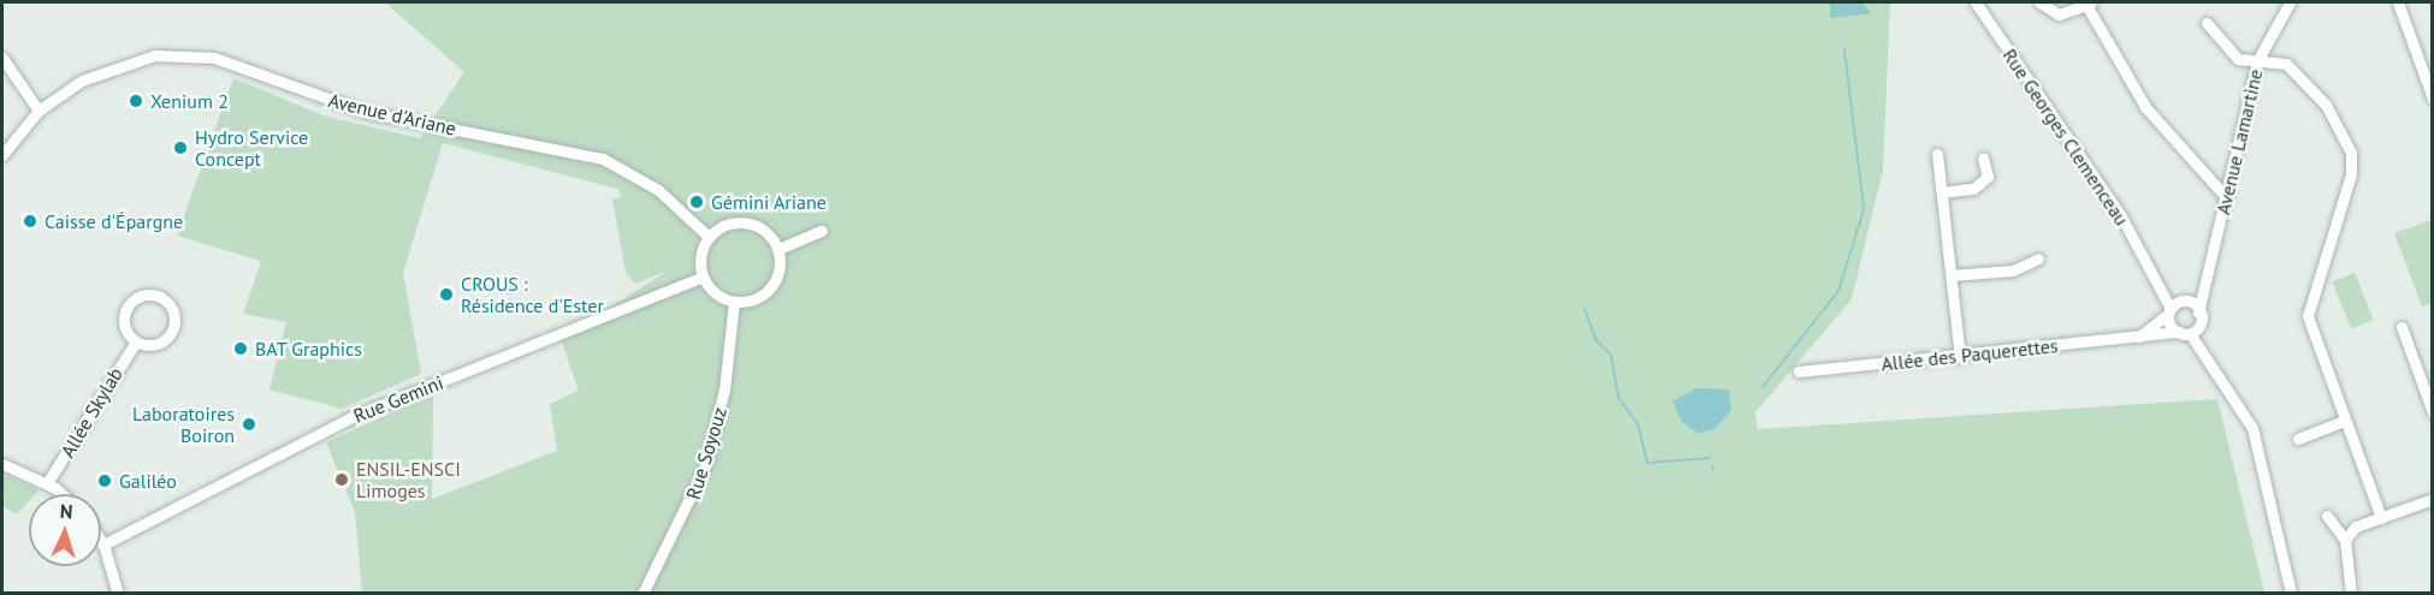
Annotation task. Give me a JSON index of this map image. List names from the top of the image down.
{
  "streets": {
    "street": [
      "Avenue d'Ariane",
      "Rue Georges Clemenceau",
      "Avenue Lamartine",
      "Allée des Paquerettes",
      "Rue Gemini",
      "Allée Skylab",
      "Rue Soyouz"
    ]
  },
  "crossings": [
    ["Avenue d'Ariane", "Rue Gemini"],
    ["Avenue d'Ariane", "Rue Soyouz"],
    ["Rue Georges Clemenceau", "Avenue Lamartine"],
    ["Rue Georges Clemenceau", "Allée des Paquerettes"],
    ["Rue Gemini", "Rue Soyouz"]
  ],
  "places": [
    "Xenium 2",
    "Hydro Service Concept",
    "Gémini Ariane",
    "Caisse d'Épargne",
    "CROUS : Résidence d'Ester",
    "BAT Graphics",
    "Laboratoires Boiron",
    "ENSIL-ENSCI Limoges",
    "Galiléo"
  ],
  "north": "top"
}
